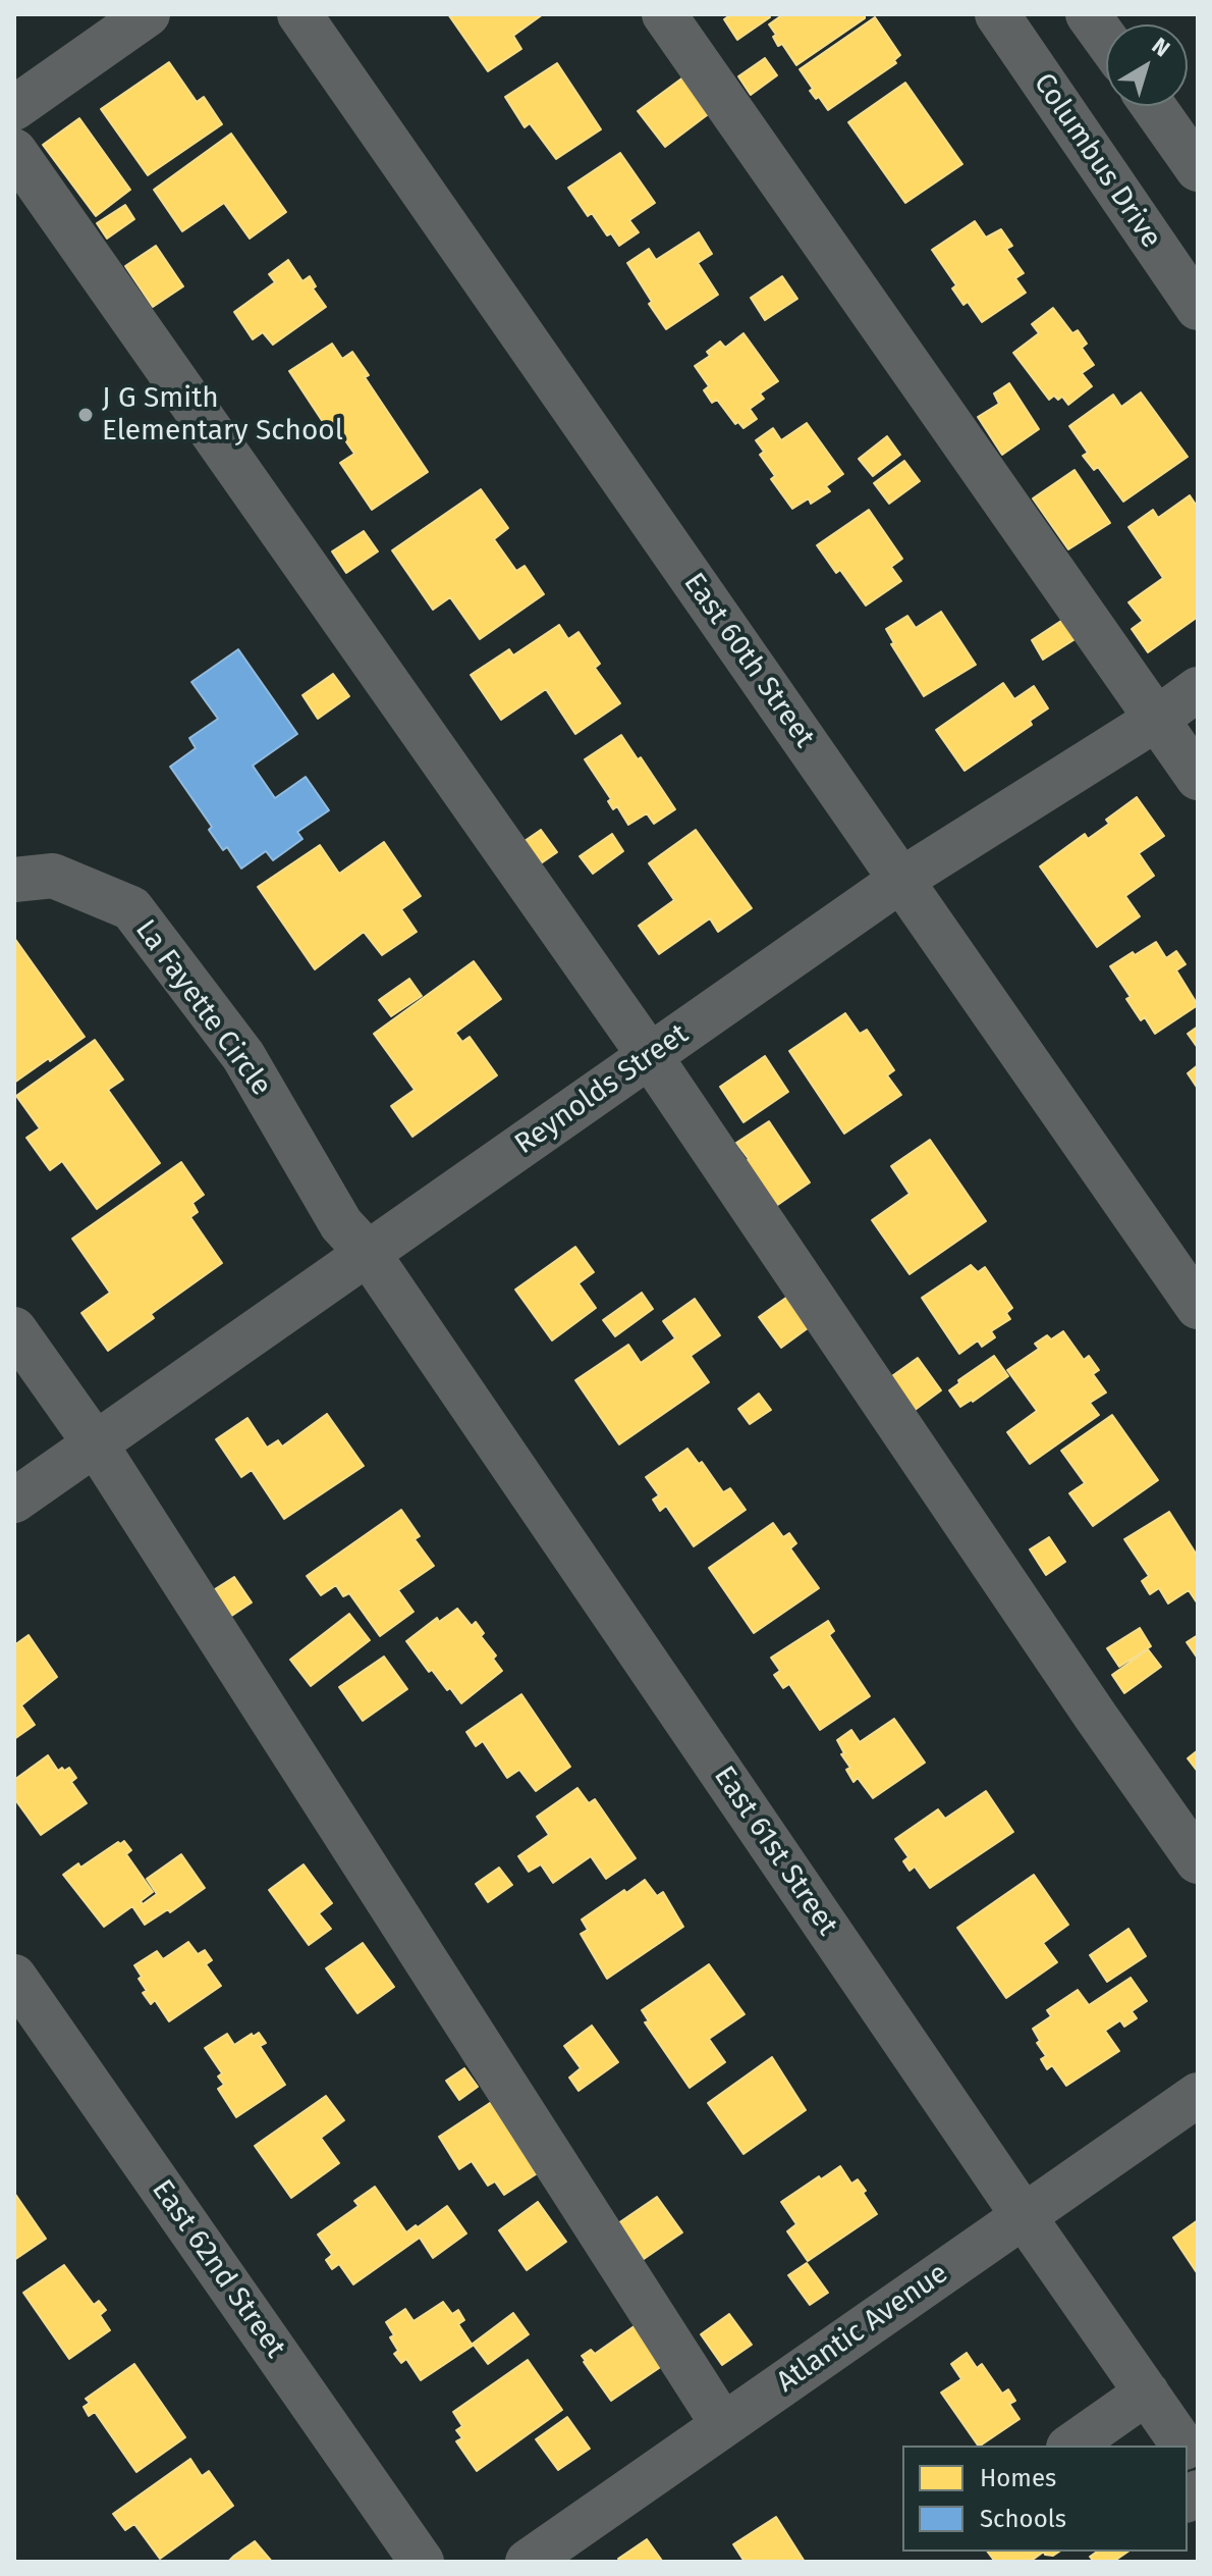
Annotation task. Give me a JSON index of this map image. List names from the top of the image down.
{
  "streets": {
    "street": [
      "Columbus Drive",
      "East 60th Street",
      "La Fayette Circle",
      "Reynolds Street",
      "East 61st Street",
      "East 62nd Street",
      "Atlantic Avenue"
    ]
  },
  "crossings": [
    ["East 60th Street", "Reynolds Street"],
    ["La Fayette Circle", "Reynolds Street"],
    ["La Fayette Circle", "East 61st Street"],
    ["Reynolds Street", "East 61st Street"],
    ["East 61st Street", "Atlantic Avenue"]
  ],
  "places": ["J G Smith Elementary School"],
  "legend": ["Homes", "Schools"],
  "north": "top right"
}
